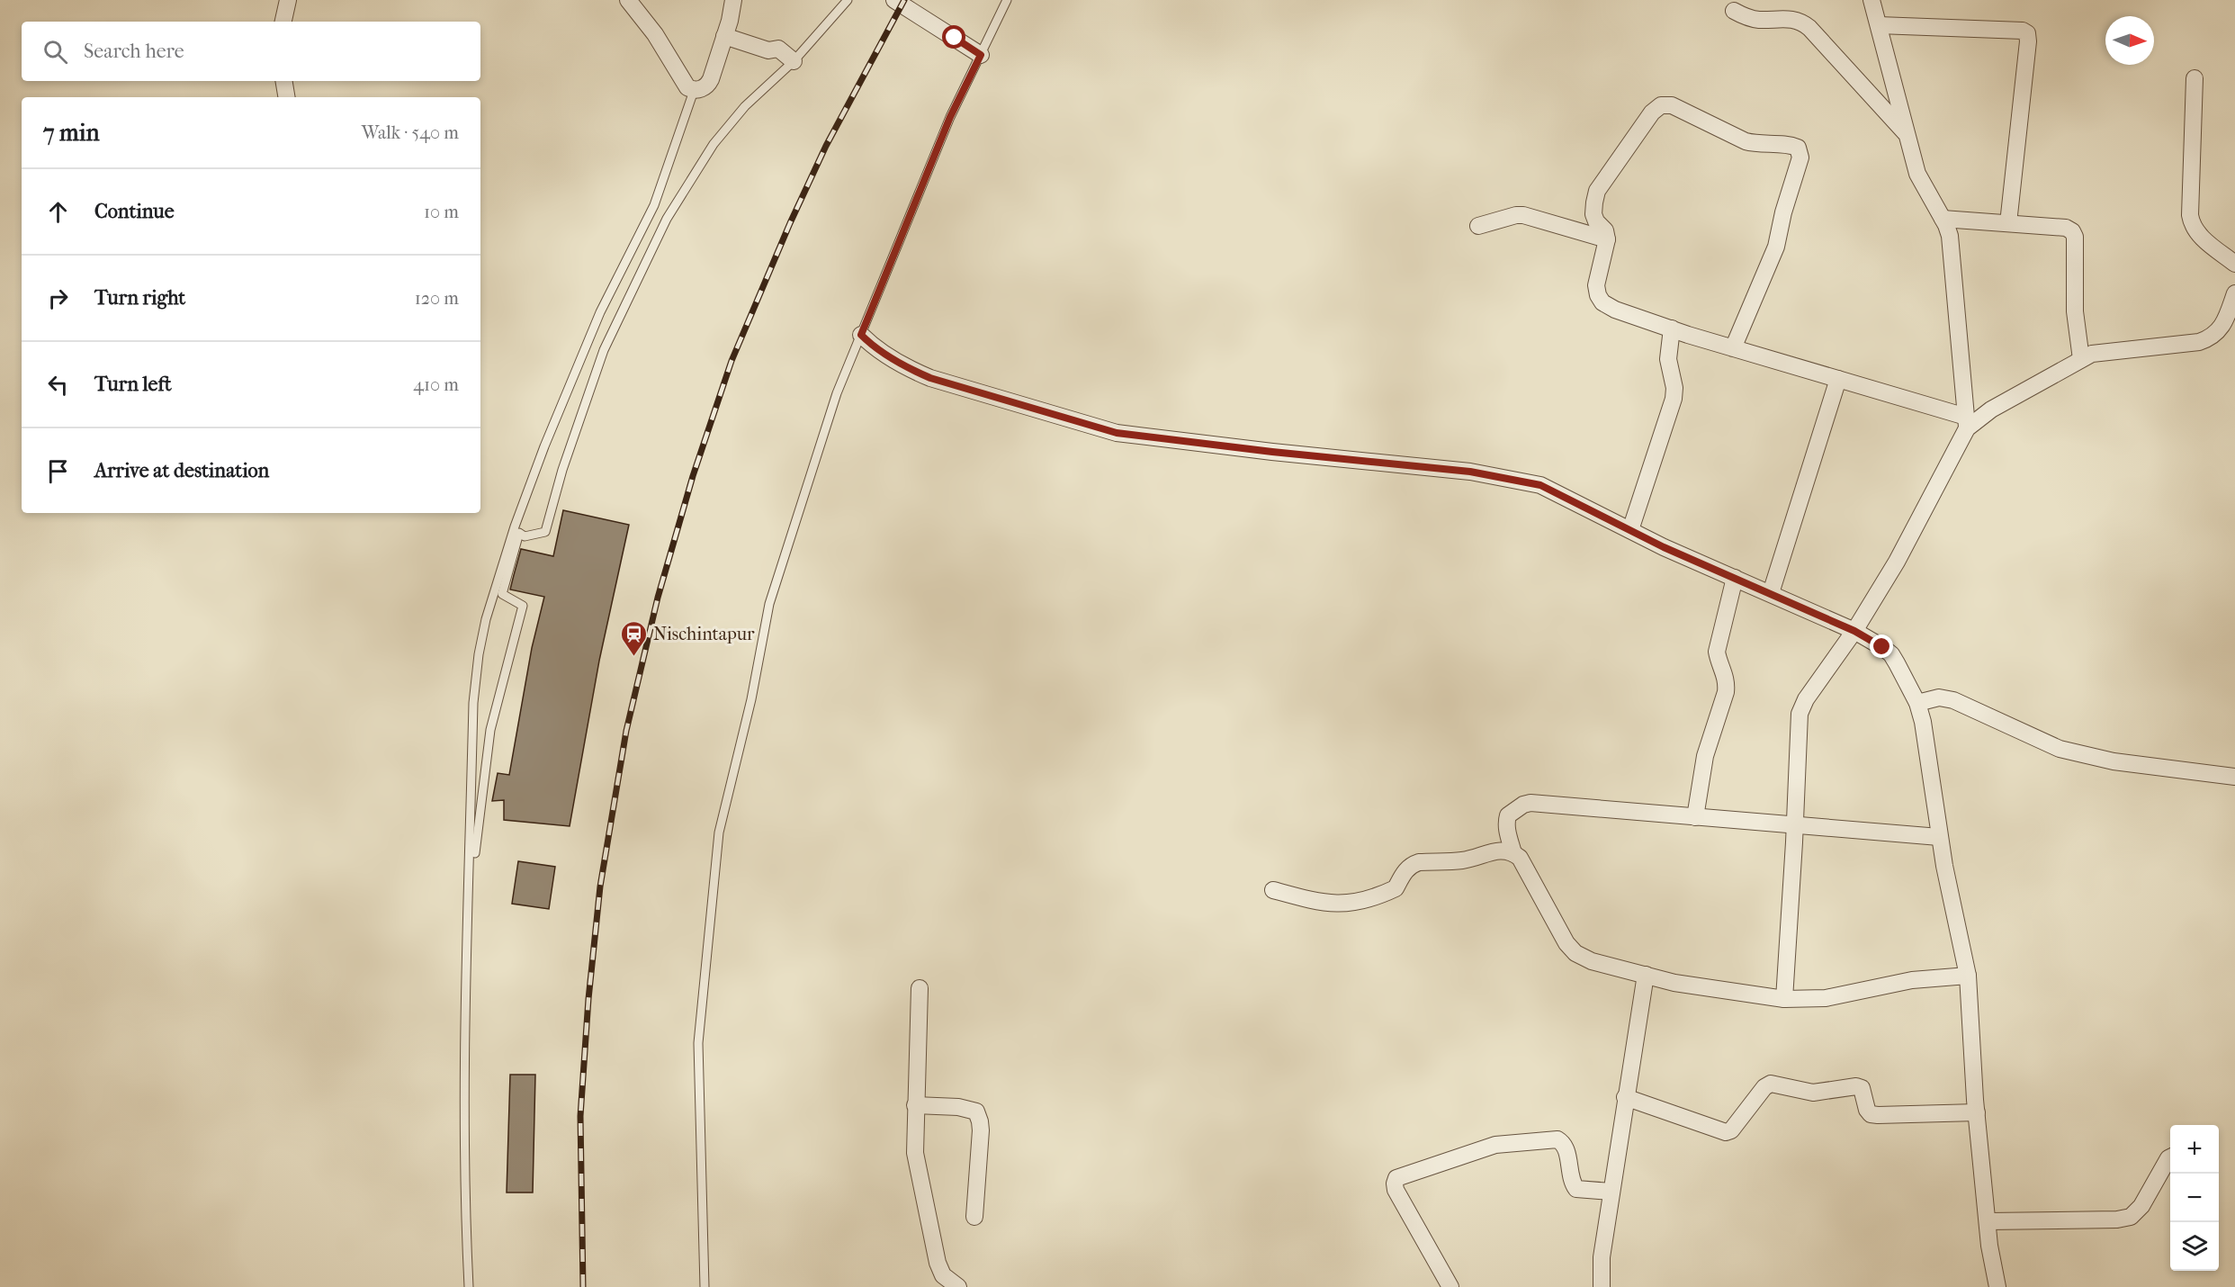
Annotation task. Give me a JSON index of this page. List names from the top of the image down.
{
  "places": {
    "station": ["Nischintapur"]
  },
  "north": "right",
  "page": {
    "search": "Search here",
    "heading": ["7 min", "Walk · 540 m"],
    "list": [
      ["Continue", "10 m"],
      ["Turn right", "120 m"],
      ["Turn left", "410 m"],
      "Arrive at destination"
    ],
    "map_buttons": ["+", "−"]
  }
}
